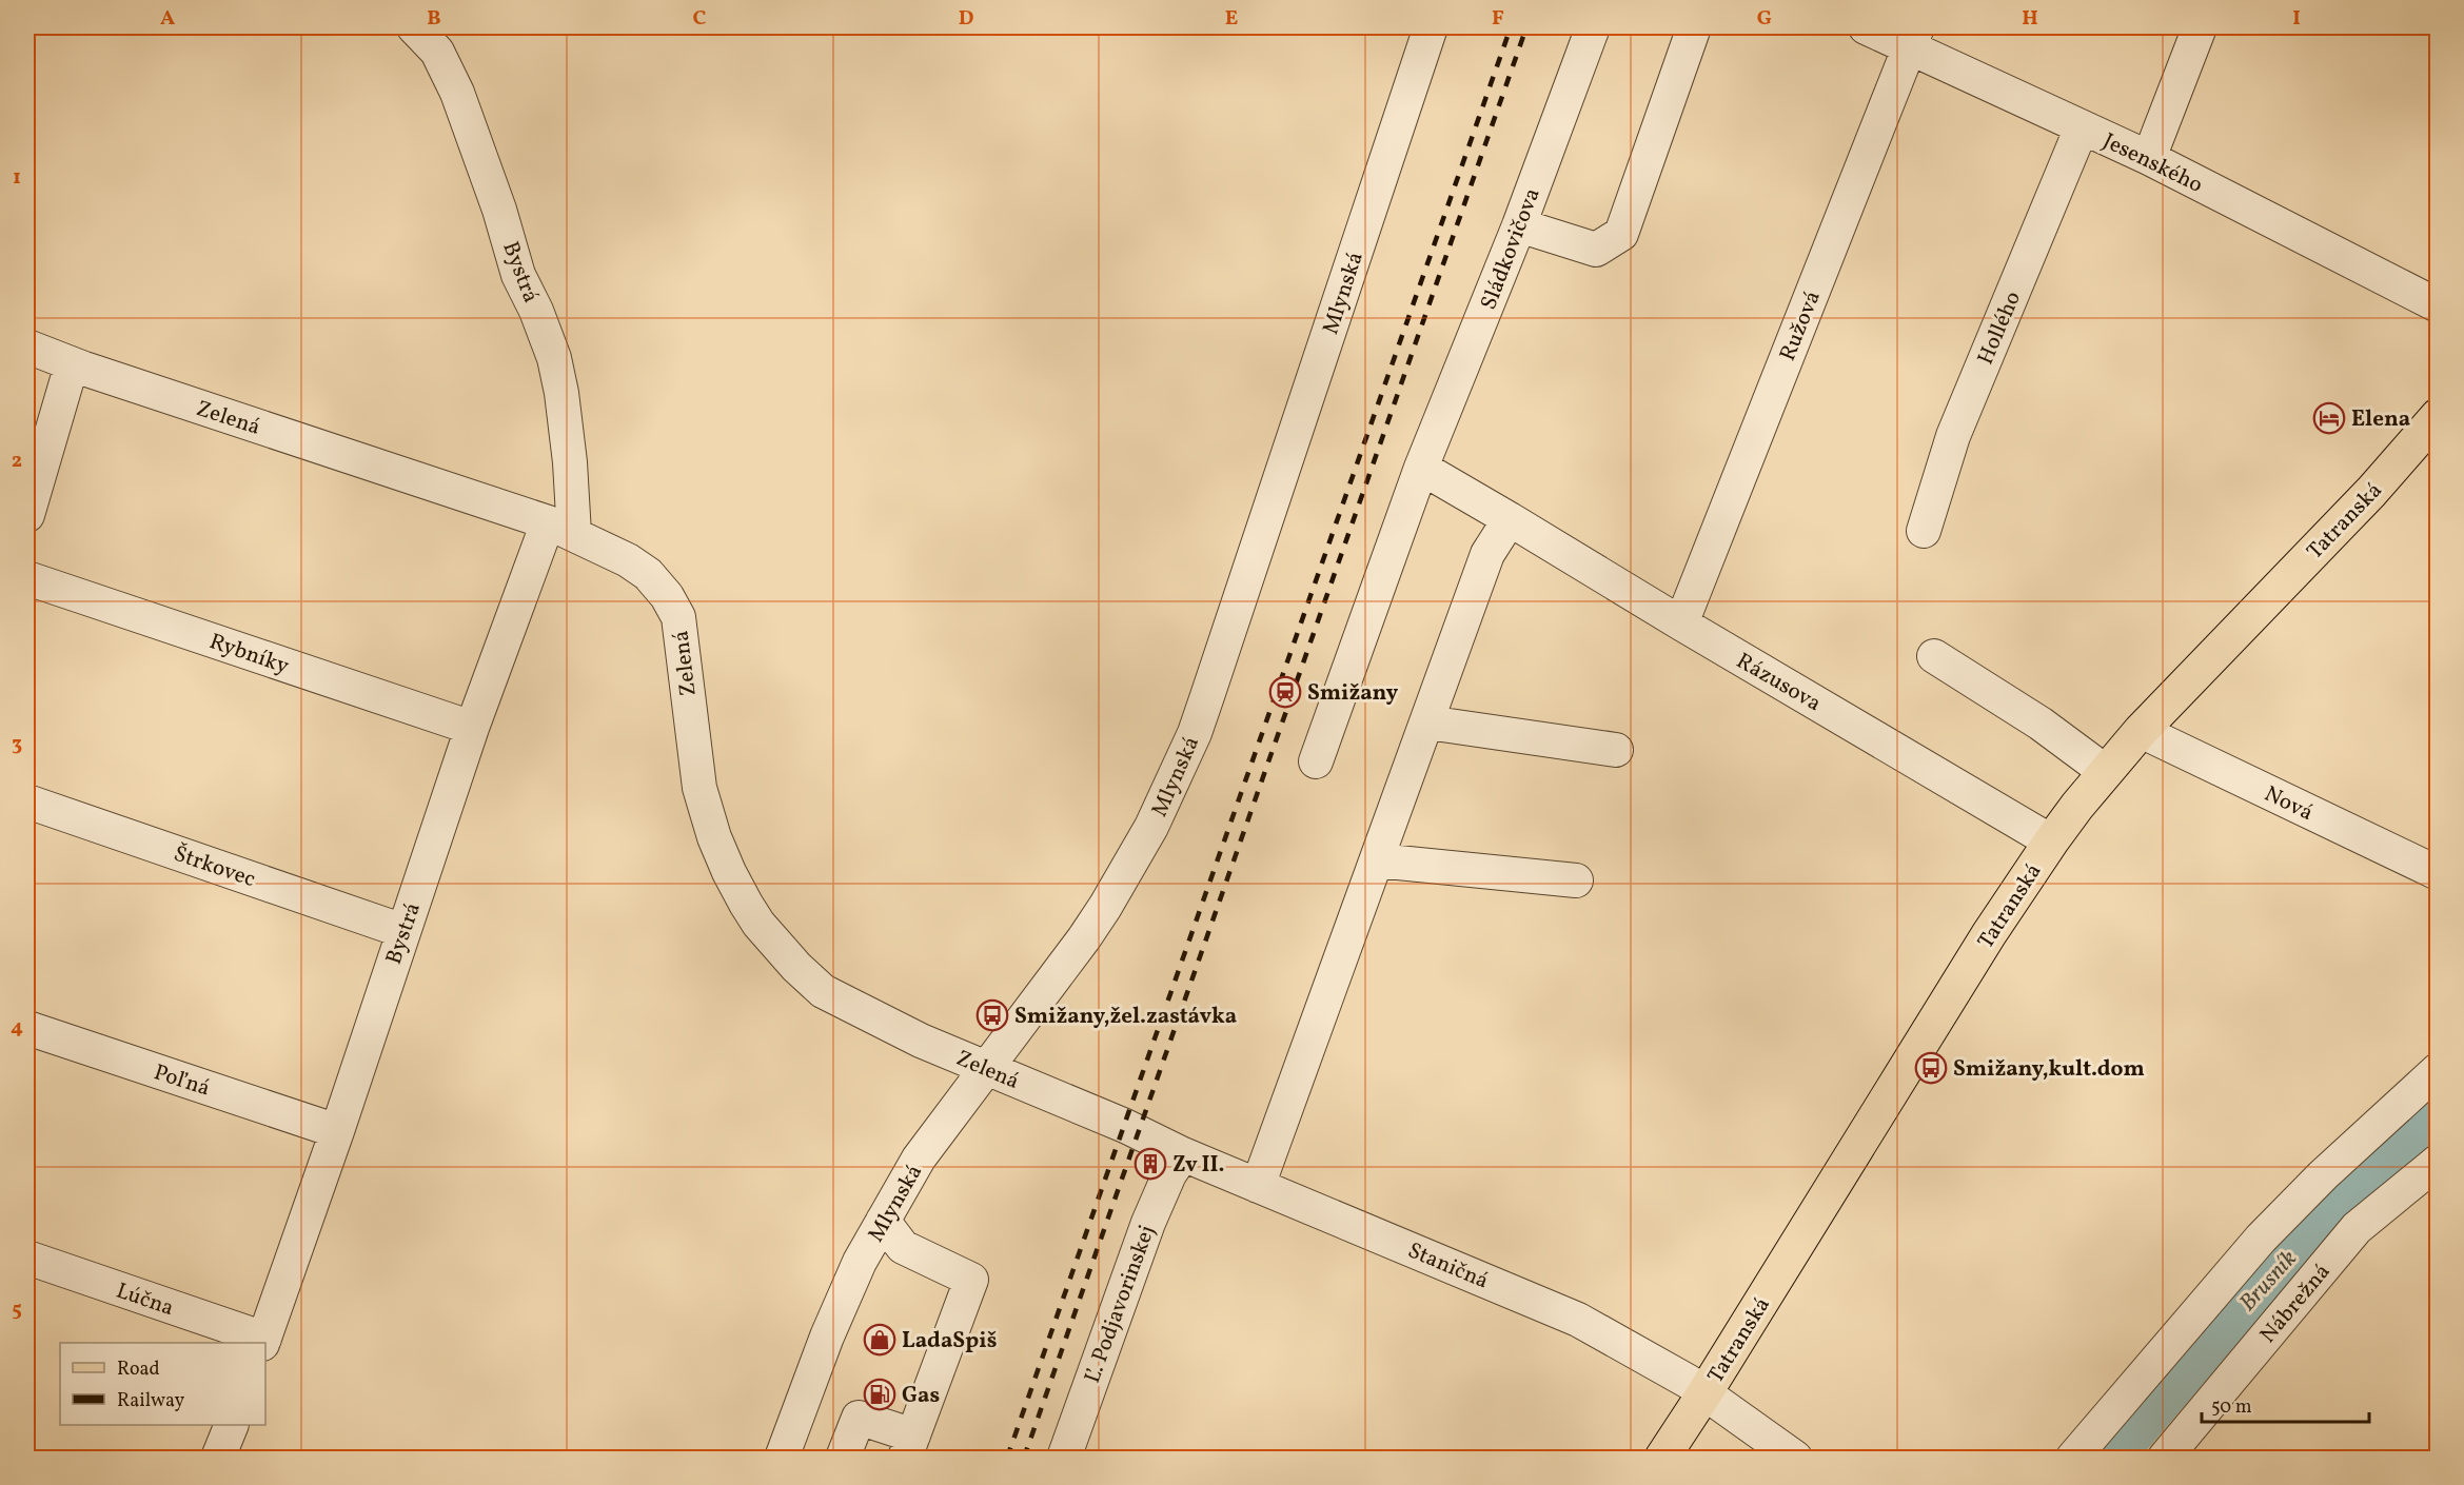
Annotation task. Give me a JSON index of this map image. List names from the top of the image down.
{
  "streets": {
    "main road": ["Tatranská"],
    "street": [
      "Jesenského",
      "Sládkovičova",
      "Bystrá",
      "Mlynská",
      "Ružová",
      "Hollého",
      "Zelená",
      "Rybníky",
      "Rázusova",
      "Nová",
      "Štrkovec",
      "Poľná",
      "Staničná",
      "Lúčna",
      "Nábrežná",
      "Ľ. Podjavorinskej"
    ]
  },
  "crossings": [
    ["Jesenského", "Ružová"],
    ["Jesenského", "Hollého"],
    ["Sládkovičova", "Rázusova"],
    ["Bystrá", "Zelená"],
    ["Bystrá", "Rybníky"],
    ["Bystrá", "Štrkovec"],
    ["Bystrá", "Poľná"],
    ["Bystrá", "Lúčna"],
    ["Mlynská", "Zelená"],
    ["Ružová", "Rázusova"],
    ["Zelená", "Staničná"],
    ["Zelená", "Ľ. Podjavorinskej"],
    ["Tatranská", "Rázusova"],
    ["Tatranská", "Nová"],
    ["Tatranská", "Staničná"],
    ["Staničná", "Ľ. Podjavorinskej"]
  ],
  "water": ["Brusník"],
  "places": {
    "hotel": ["Elena"],
    "station": ["Smižany"],
    "bus stop": ["Smižany,žel.zastávka", "Smižany,kult.dom"],
    "building": ["Zv II."],
    "shop": ["LadaSpiš"],
    "fuel station": ["Gas"]
  },
  "legend": ["Road", "Railway"],
  "scale_bar": "50 m",
  "grid": {
    "columns": [
      "A",
      "B",
      "C",
      "D",
      "E",
      "F",
      "G",
      "H",
      "I"
    ],
    "rows": [
      "1",
      "2",
      "3",
      "4",
      "5"
    ]
  }
}
